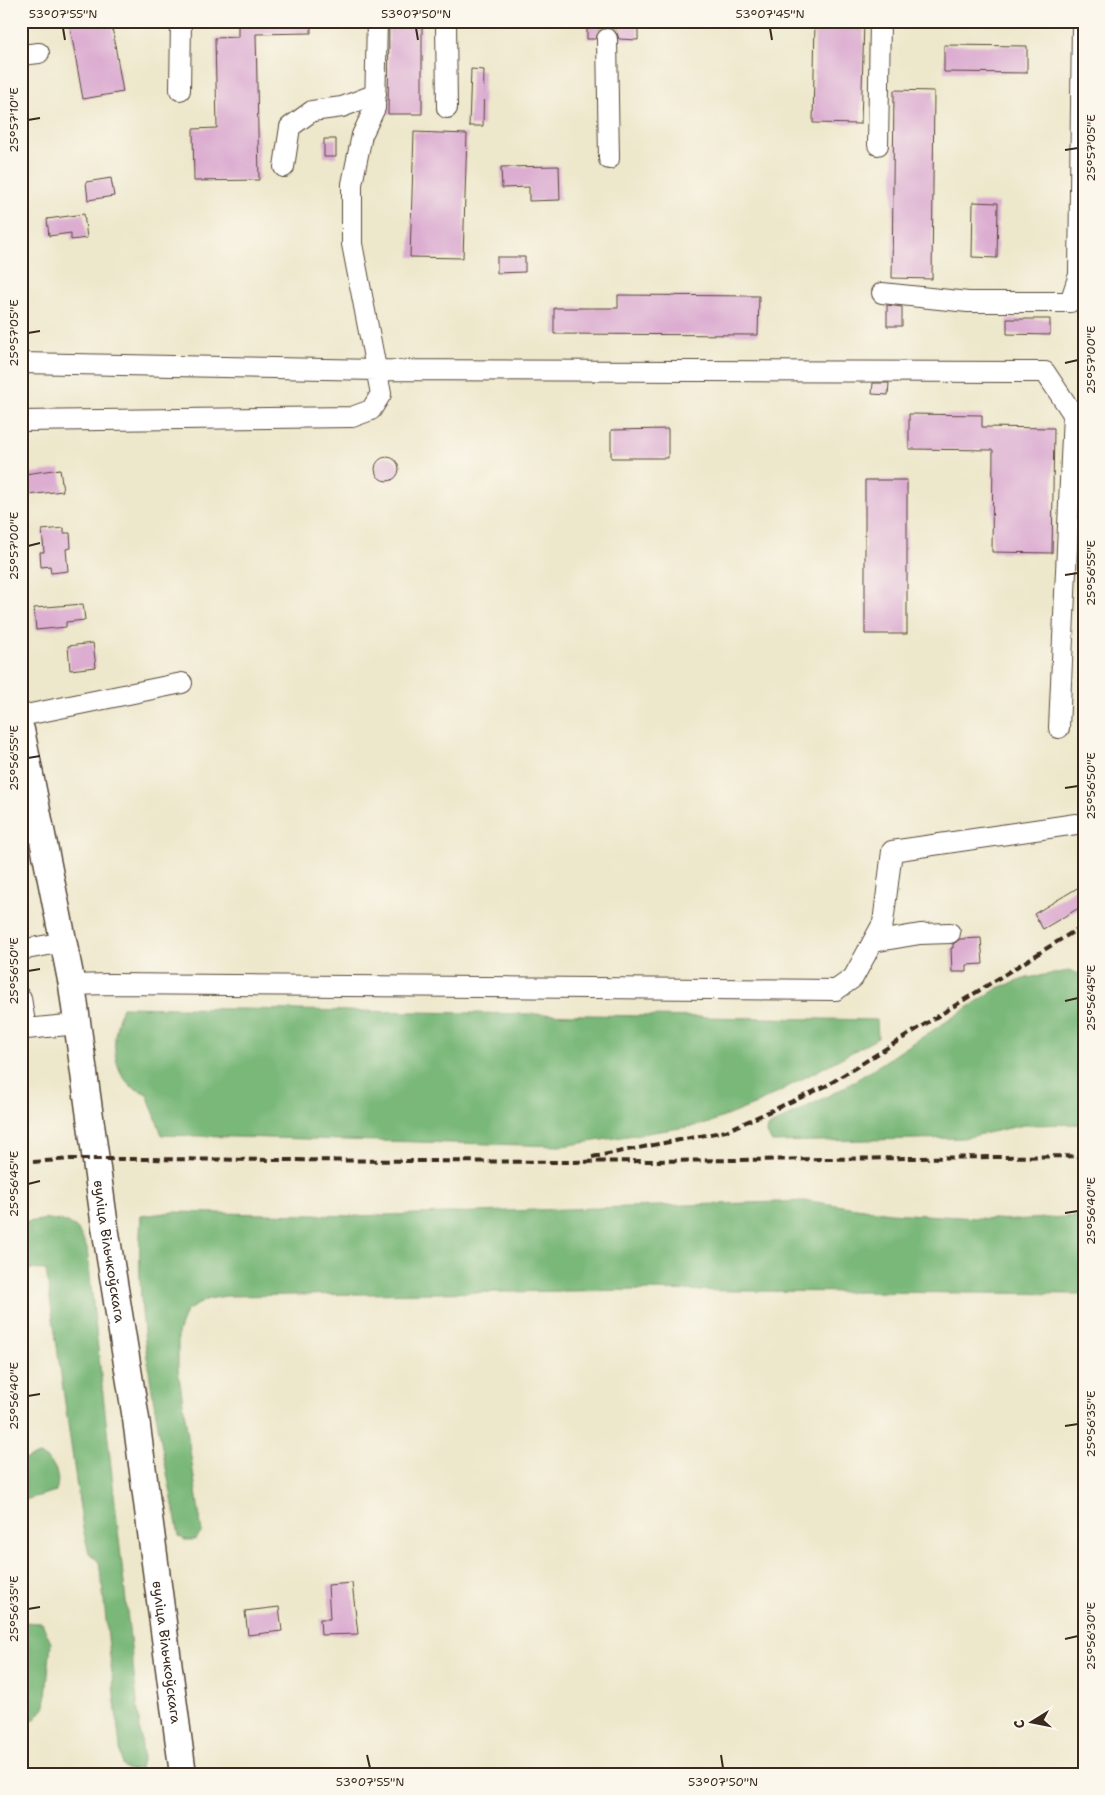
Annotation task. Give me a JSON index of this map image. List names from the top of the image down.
{
  "streets": {
    "main road": ["вуліца Вільчкоўскага"]
  },
  "north": "left",
  "coordinates": [
    "53°07'55\"N",
    "53°07'50\"N",
    "53°07'45\"N",
    "25°57'10\"E",
    "25°57'05\"E",
    "25°57'00\"E",
    "25°56'55\"E",
    "25°56'50\"E",
    "25°56'45\"E",
    "25°56'40\"E",
    "25°56'35\"E",
    "25°56'30\"E"
  ]
}
